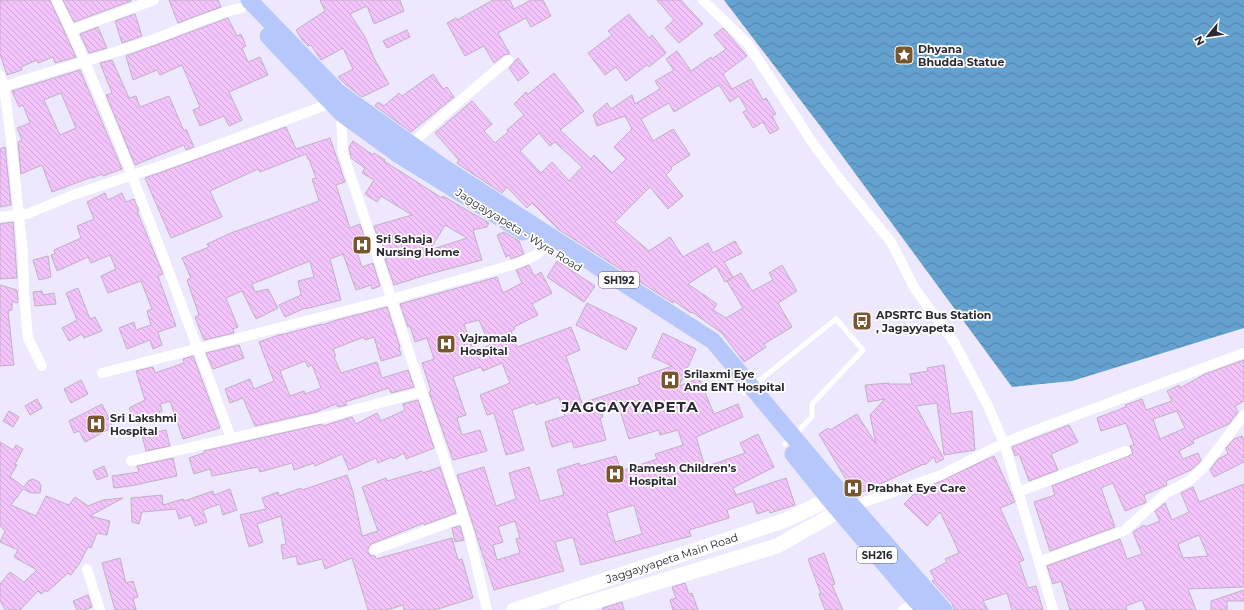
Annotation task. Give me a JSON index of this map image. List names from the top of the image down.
{
  "streets": {
    "main road": [
      "Jaggayyapeta - Wyra Road",
      "SH192",
      "SH216",
      "Jaggayyapeta Main Road"
    ]
  },
  "crossings": [
    ["Jaggayyapeta - Wyra Road", "SH192"],
    ["Jaggayyapeta - Wyra Road", "SH216"],
    ["Jaggayyapeta - Wyra Road", "Jaggayyapeta Main Road"],
    ["SH192", "SH216"],
    ["SH192", "Jaggayyapeta Main Road"],
    ["SH216", "Jaggayyapeta Main Road"]
  ],
  "districts": ["JAGGAYYAPETA"],
  "places": {
    "place": ["Dhyana Bhudda Statue"],
    "hospital": [
      "Sri Sahaja Nursing Home",
      "Vajramala Hospital",
      "Srilaxmi Eye And ENT Hospital",
      "Sri Lakshmi Hospital",
      "Ramesh Children's Hospital",
      "Prabhat Eye Care"
    ],
    "bus stop": ["APSRTC Bus Station , Jagayyapeta"]
  },
  "north": "bottom left"
}
